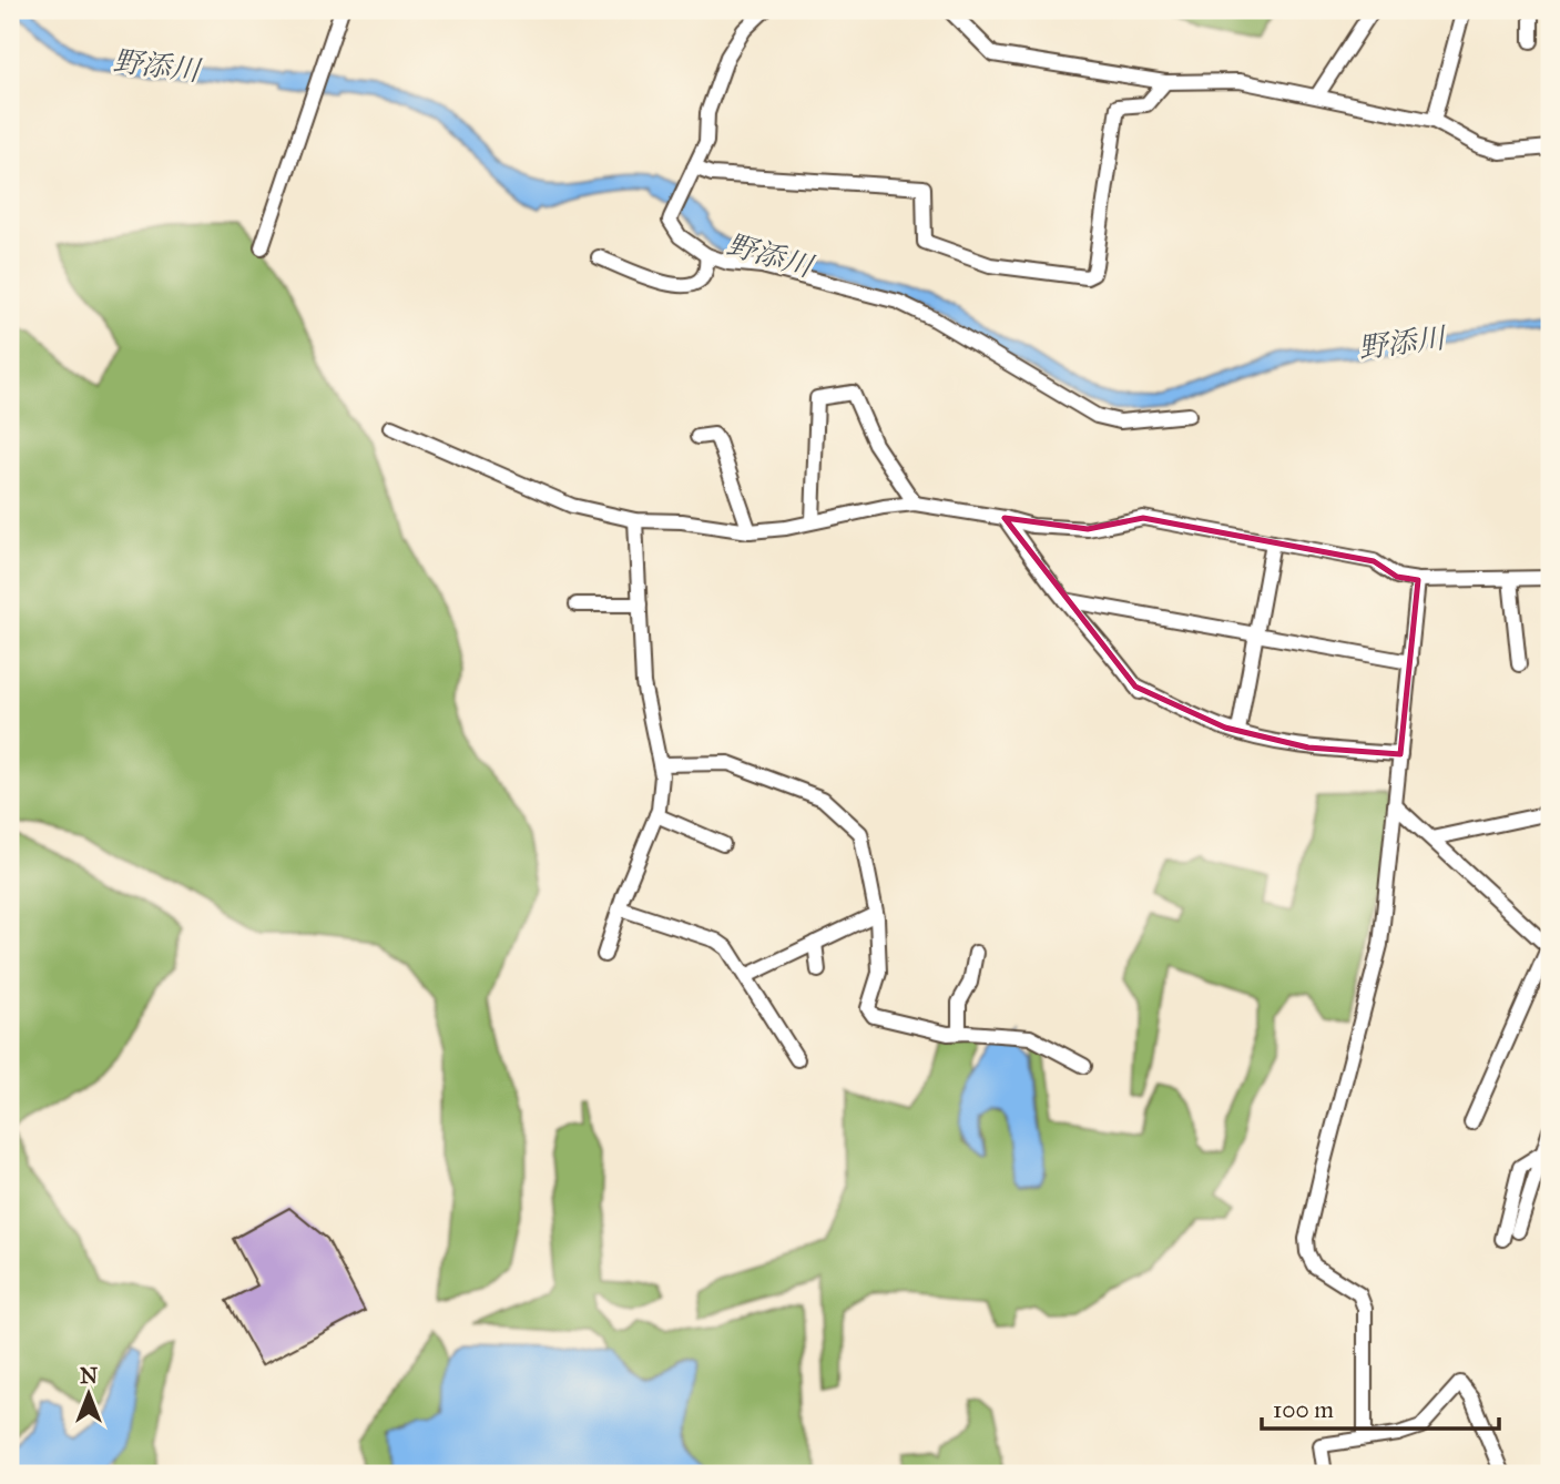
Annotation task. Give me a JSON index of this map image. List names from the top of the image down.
{
  "water": ["野添川"],
  "scale_bar": "100 m",
  "north": "top"
}
